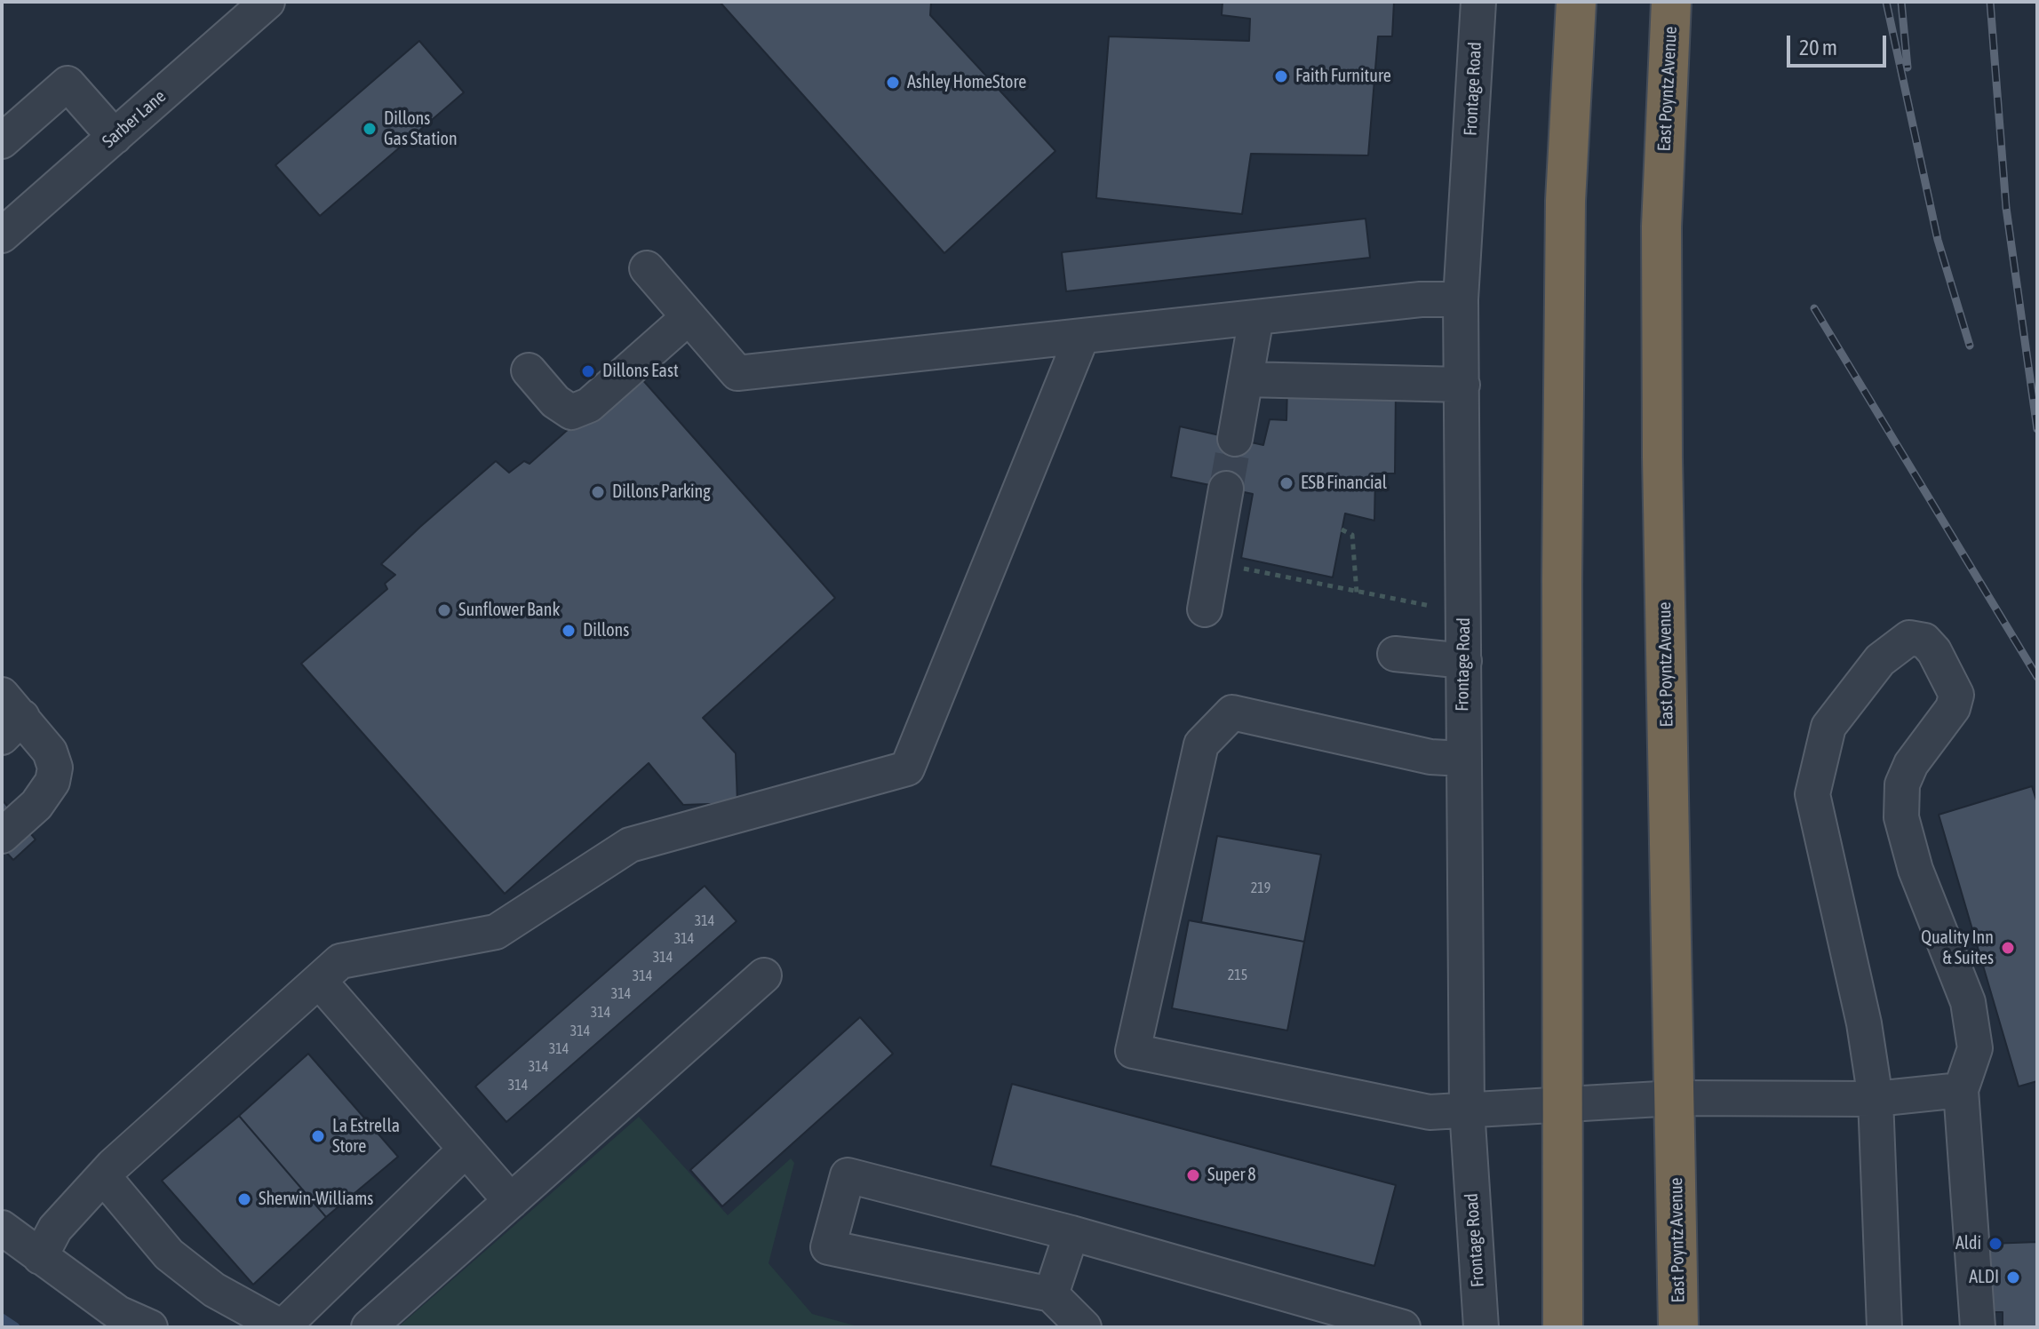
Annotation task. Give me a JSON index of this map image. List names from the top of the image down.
{
  "streets": {
    "highway": ["East Poyntz Avenue"],
    "street": ["Frontage Road", "Sarber Lane"]
  },
  "places": [
    "Faith Furniture",
    "Ashley HomeStore",
    "Dillons Gas Station",
    "Dillons East",
    "ESB Financial",
    "Dillons Parking",
    "Sunflower Bank",
    "Dillons",
    "Quality Inn & Suites",
    "La Estrella Store",
    "Super 8",
    "Sherwin-Williams",
    "Aldi",
    "ALDI"
  ],
  "house_numbers": [
    "219",
    "314",
    "314",
    "314",
    "215",
    "314",
    "314",
    "314",
    "314",
    "314",
    "314",
    "314"
  ],
  "scale_bar": "20 m"
}
